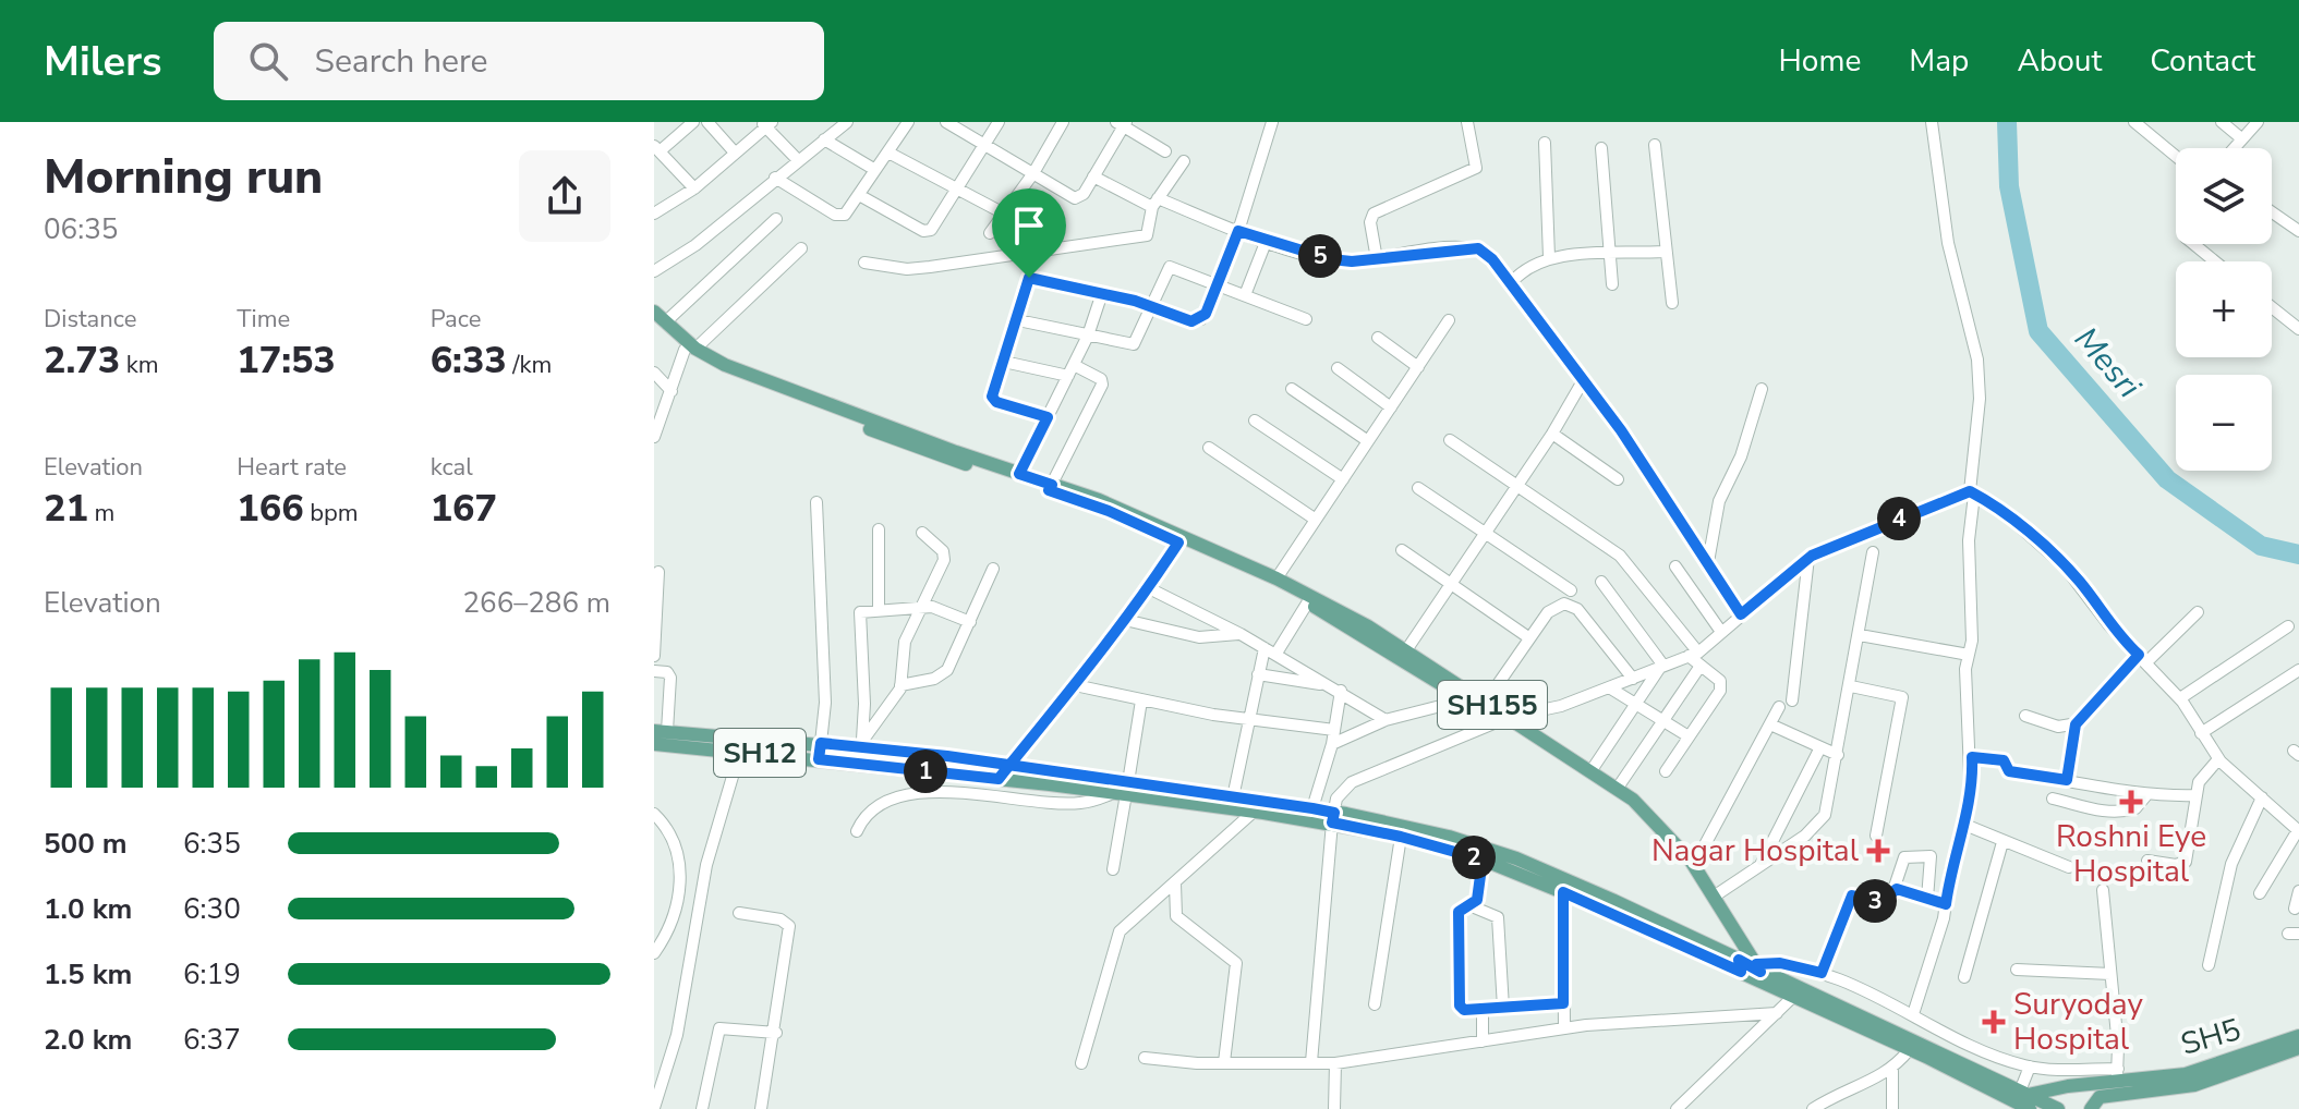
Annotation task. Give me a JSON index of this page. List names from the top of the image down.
{
  "streets": {
    "main road": ["SH155", "SH12", "SH5"]
  },
  "water": ["Mesri"],
  "places": {
    "health": ["Roshni Eye Hospital", "Nagar Hospital", "Suryoday Hospital"]
  },
  "page": {
    "header": "Milers",
    "search": "Search here",
    "nav": [
      "Home",
      "Map",
      "About",
      "Contact"
    ],
    "heading": ["Morning run", "06:35"],
    "map_buttons": ["+", "−"],
    "pins": [
      "5",
      "4",
      "1",
      "2",
      "3"
    ],
    "stats": [
      ["Distance", "2.73 km"],
      ["Time", "17:53"],
      ["Pace", "6:33 /km"],
      ["Elevation", "21 m"],
      ["Heart rate", "166 bpm"],
      ["kcal", "167"]
    ],
    "chart": ["Elevation", "266–286 m"],
    "list": [
      {
        "name": "500 m",
        "note": "6:35"
      },
      {
        "name": "1.0 km",
        "note": "6:30"
      },
      {
        "name": "1.5 km",
        "note": "6:19"
      },
      {
        "name": "2.0 km",
        "note": "6:37"
      }
    ]
  }
}
